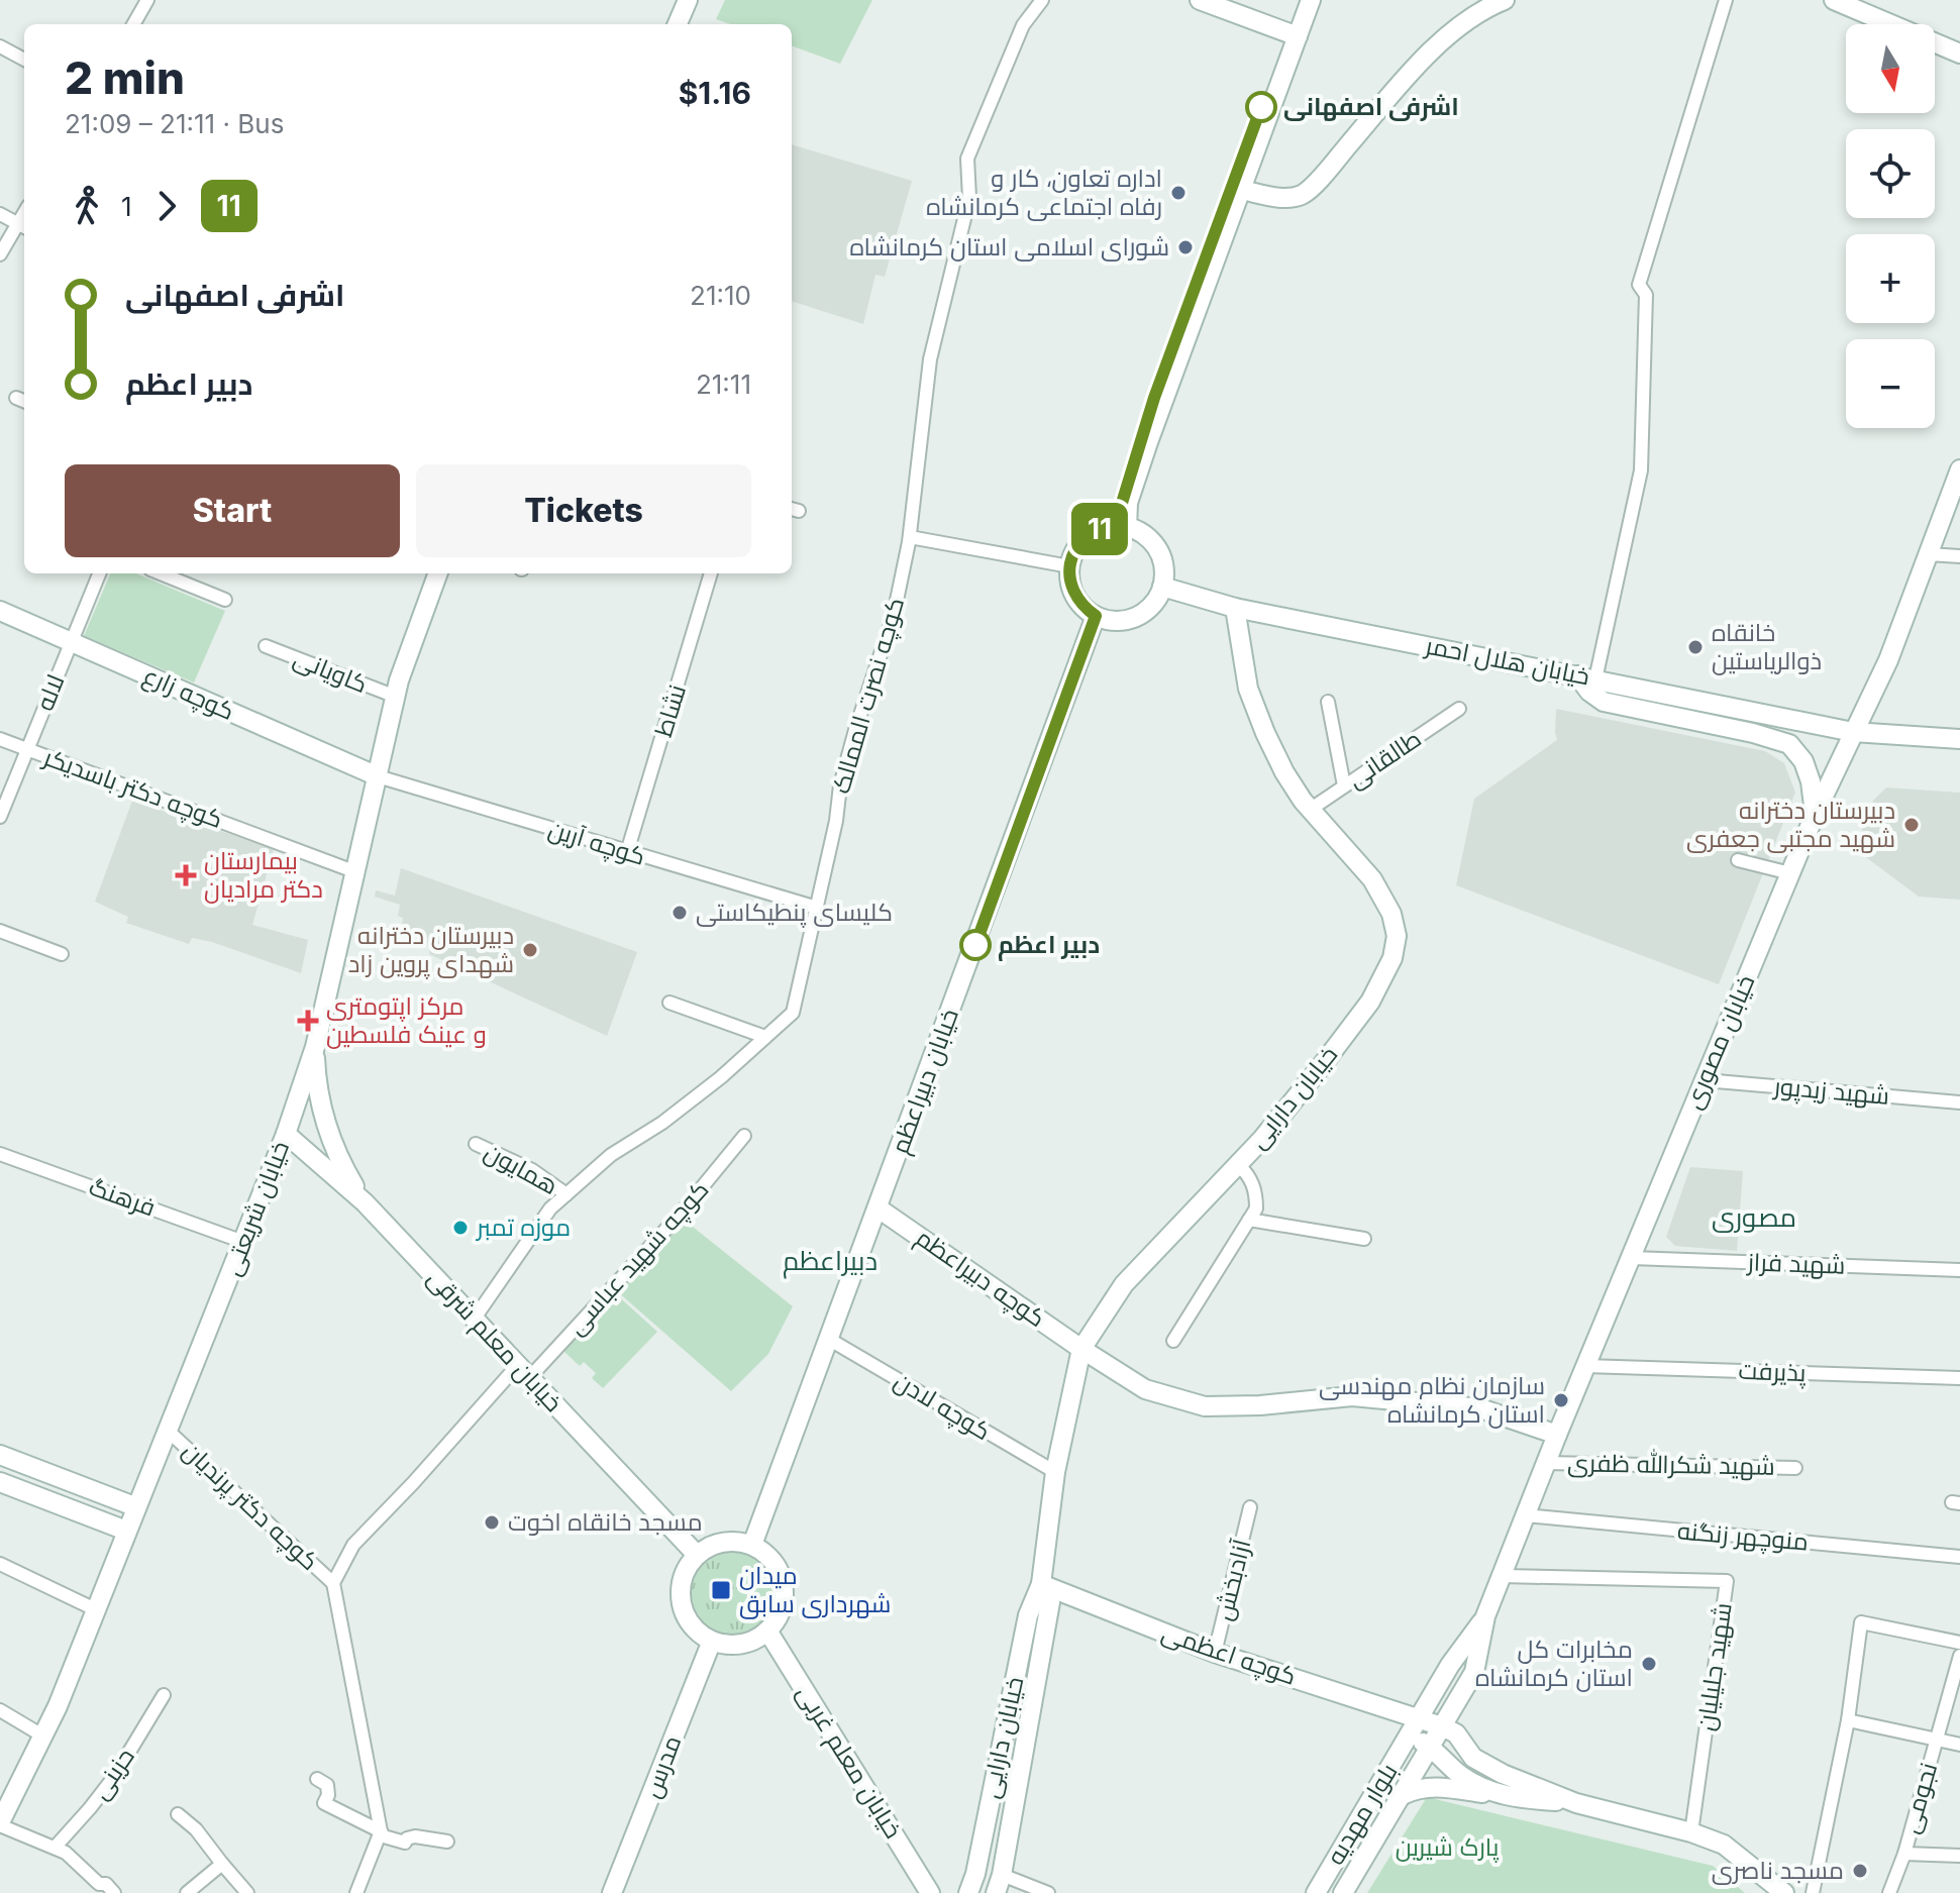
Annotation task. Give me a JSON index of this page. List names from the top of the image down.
{
  "streets": {
    "main road": [
      "خیابان هلال احمر",
      "کوچه زارع",
      "خیابان مصوری",
      "خیابان دبیراعظم",
      "خیابان دارایی",
      "خیابان شریعتی",
      "کوچه دبیراعظم",
      "خیابان معلم شرقی",
      "کوچه اعظمی",
      "خیابان معلم غربی",
      "مدرس",
      "بلوار مهدیه"
    ],
    "street": [
      "کاویانی",
      "لاله",
      "کوچه نصرت الممالک",
      "نشاط",
      "طالقانی",
      "کوچه دکتر باسدیکر",
      "کوچه آرین",
      "شهید زیدپور",
      "همایون",
      "فرهنگ",
      "کوچه شهید عباسی",
      "شهید فراز",
      "پذیرفت",
      "کوچه لادن",
      "شهید شکرالله ظفری",
      "کوچه دکتر پرندیان",
      "منوچهر زنگنه",
      "آزادبخش",
      "شهید جلیلیان",
      "حزینی",
      "نجومی"
    ]
  },
  "crossings": [
    ["خیابان هلال احمر", "خیابان مصوری"],
    ["خیابان هلال احمر", "خیابان دبیراعظم"],
    ["خیابان هلال احمر", "خیابان دارایی"],
    ["کاویانی", "خیابان شریعتی"],
    ["لاله", "کوچه زارع"],
    ["لاله", "کوچه دکتر باسدیکر"],
    ["کوچه زارع", "کوچه آرین"],
    ["کوچه زارع", "خیابان شریعتی"],
    ["کوچه نصرت الممالک", "کوچه آرین"],
    ["کوچه نصرت الممالک", "همایون"],
    ["کوچه نصرت الممالک", "خیابان معلم شرقی"],
    ["نشاط", "کوچه آرین"],
    ["طالقانی", "خیابان دارایی"],
    ["کوچه دکتر باسدیکر", "خیابان شریعتی"],
    ["کوچه آرین", "خیابان شریعتی"],
    ["خیابان مصوری", "شهید زیدپور"],
    ["خیابان مصوری", "شهید فراز"],
    ["خیابان مصوری", "کوچه دبیراعظم"],
    ["خیابان مصوری", "پذیرفت"],
    ["خیابان مصوری", "شهید شکرالله ظفری"],
    ["خیابان مصوری", "منوچهر زنگنه"],
    ["خیابان مصوری", "کوچه اعظمی"],
    ["خیابان مصوری", "شهید جلیلیان"],
    ["خیابان مصوری", "بلوار مهدیه"],
    ["خیابان دبیراعظم", "کوچه دبیراعظم"],
    ["خیابان دبیراعظم", "خیابان معلم شرقی"],
    ["خیابان دبیراعظم", "کوچه لادن"],
    ["خیابان دبیراعظم", "خیابان معلم غربی"],
    ["خیابان دبیراعظم", "مدرس"],
    ["خیابان دارایی", "کوچه دبیراعظم"],
    ["خیابان دارایی", "کوچه لادن"],
    ["خیابان دارایی", "کوچه اعظمی"],
    ["فرهنگ", "خیابان شریعتی"],
    ["خیابان شریعتی", "خیابان معلم شرقی"],
    ["خیابان شریعتی", "کوچه دکتر پرندیان"],
    ["کوچه شهید عباسی", "خیابان معلم شرقی"],
    ["کوچه شهید عباسی", "کوچه دکتر پرندیان"],
    ["خیابان معلم شرقی", "خیابان معلم غربی"],
    ["خیابان معلم شرقی", "مدرس"],
    ["آزادبخش", "کوچه اعظمی"],
    ["خیابان معلم غربی", "مدرس"]
  ],
  "districts": ["مصوری", "دبیراعظم"],
  "parks": ["پارک شیرین"],
  "places": {
    "other": [
      "اشرفی اصفهانی",
      "اداره تعاون، کار و رفاه اجتماعی کرمانشاه",
      "شورای اسلامی استان کرمانشاه",
      "خانقاه ذوالریاستین",
      "دبیرستان دخترانه شهید مجتبی جعفری",
      "کلیسای پنطیکاستی",
      "دبیر اعظم",
      "دبیرستان دخترانه شهدای پروین زاد",
      "موزه تمبر",
      "سازمان نظام مهندسی استان کرمانشاه",
      "مسجد خانقاه اخوت",
      "مخابرات کل استان کرمانشاه",
      "مسجد ناصری"
    ],
    "health": ["بیمارستان دکتر مرادیان", "مرکز اپتومتری و عینک فلسطین"],
    "transit": ["میدان شهرداری سابق"]
  },
  "lines": ["bus line 11"],
  "north": "bottom",
  "page": {
    "on_map": "11",
    "map_buttons": ["+", "−"],
    "heading": ["2 min", "21:09 – 21:11 · Bus", "$1.16"],
    "legs": ["1", "11"],
    "list": [
      {
        "name": "اشرفی اصفهانی",
        "value": "21:10"
      },
      {
        "name": "دبیر اعظم",
        "value": "21:11"
      }
    ],
    "buttons": ["Start", "Tickets"]
  }
}
